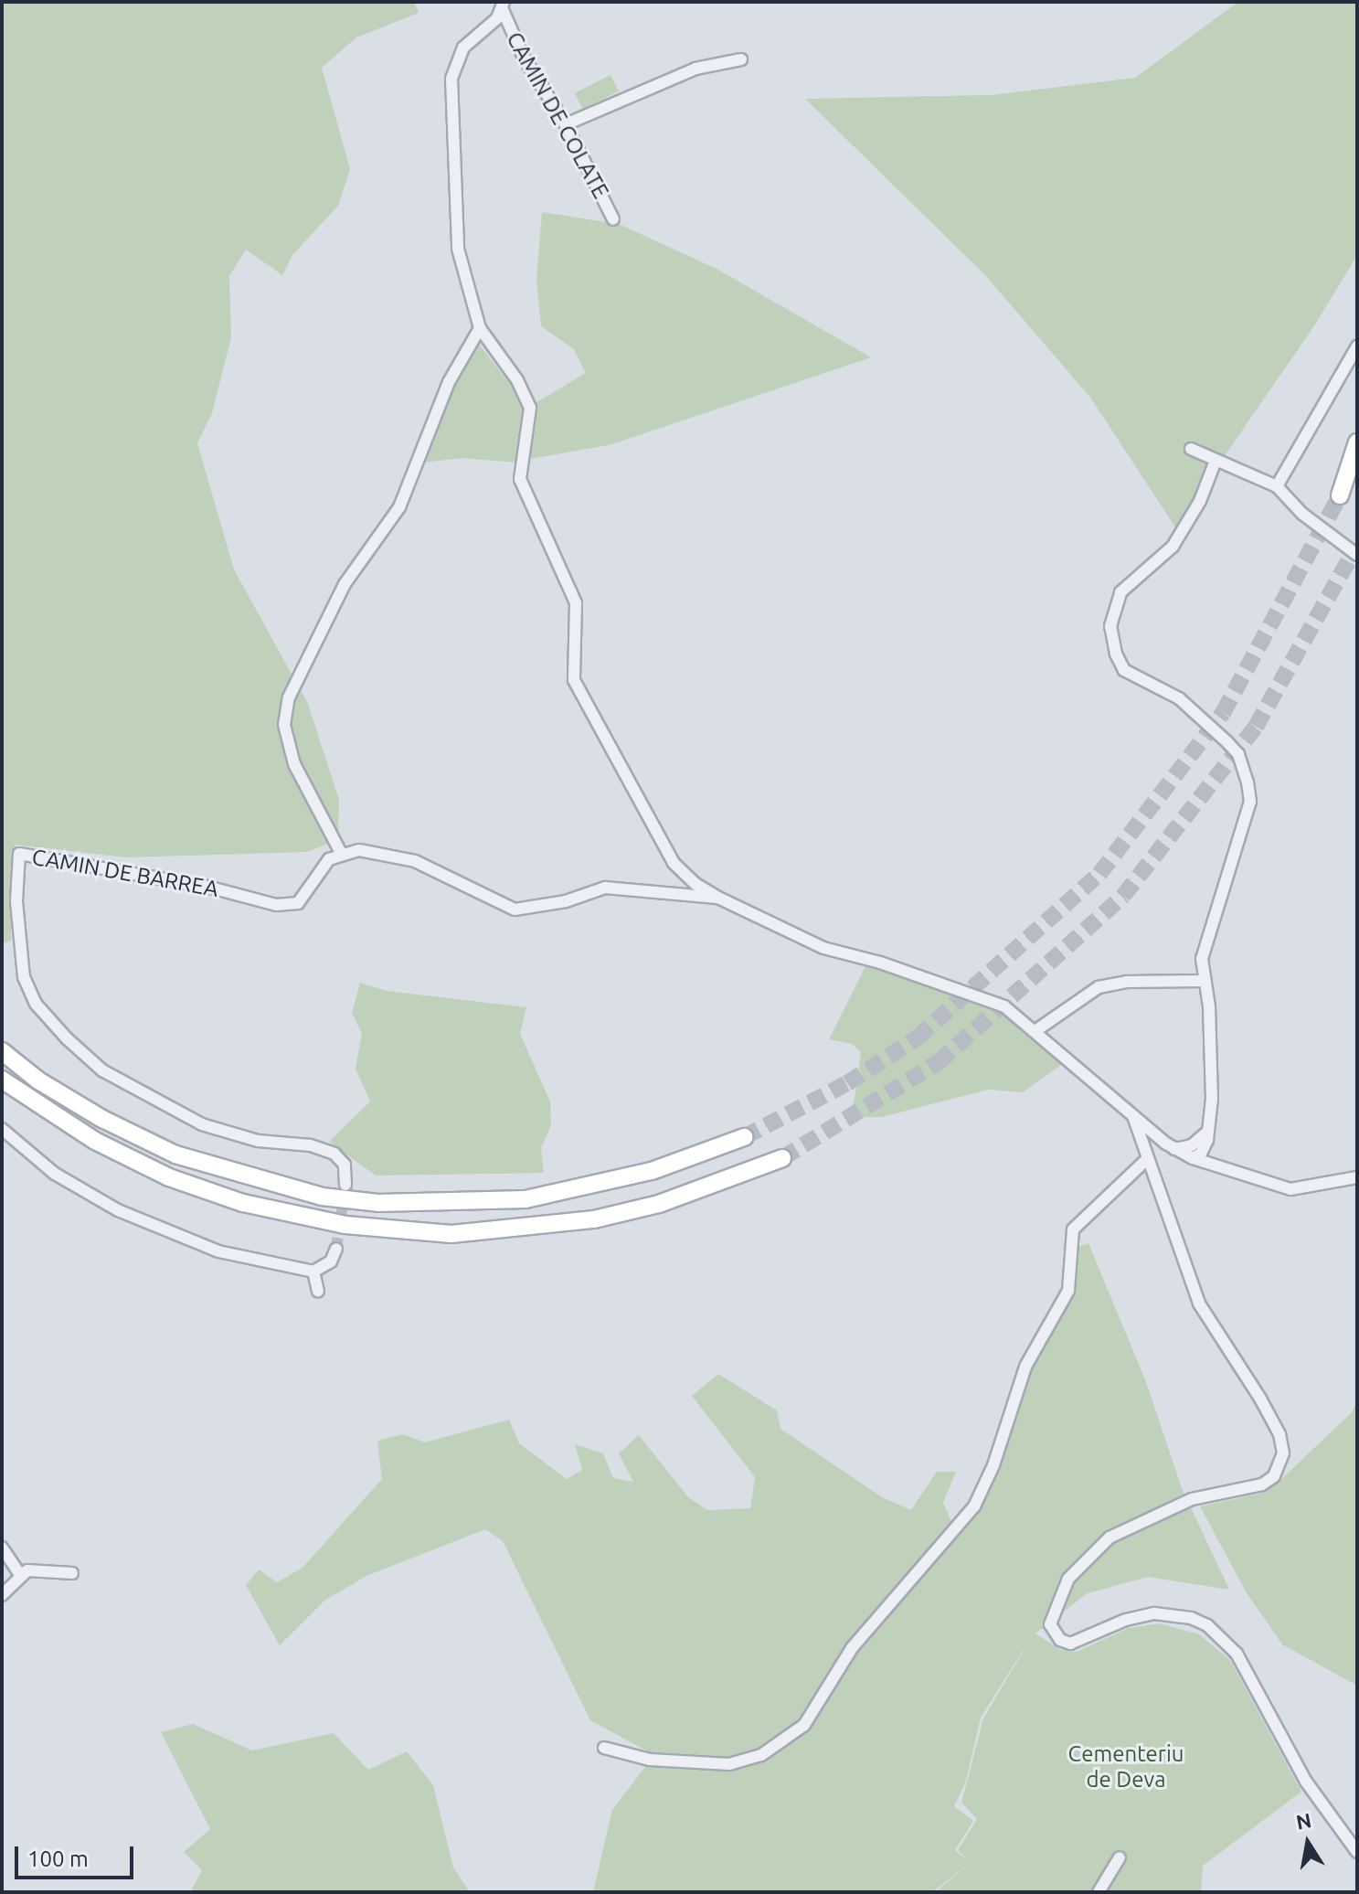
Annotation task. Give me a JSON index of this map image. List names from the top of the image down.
{
  "streets": {
    "street": ["CAMIN DE COLATE", "CAMIN DE BARREA"]
  },
  "parks": ["Cementeriu de Deva"],
  "scale_bar": "100 m",
  "north": "top"
}
